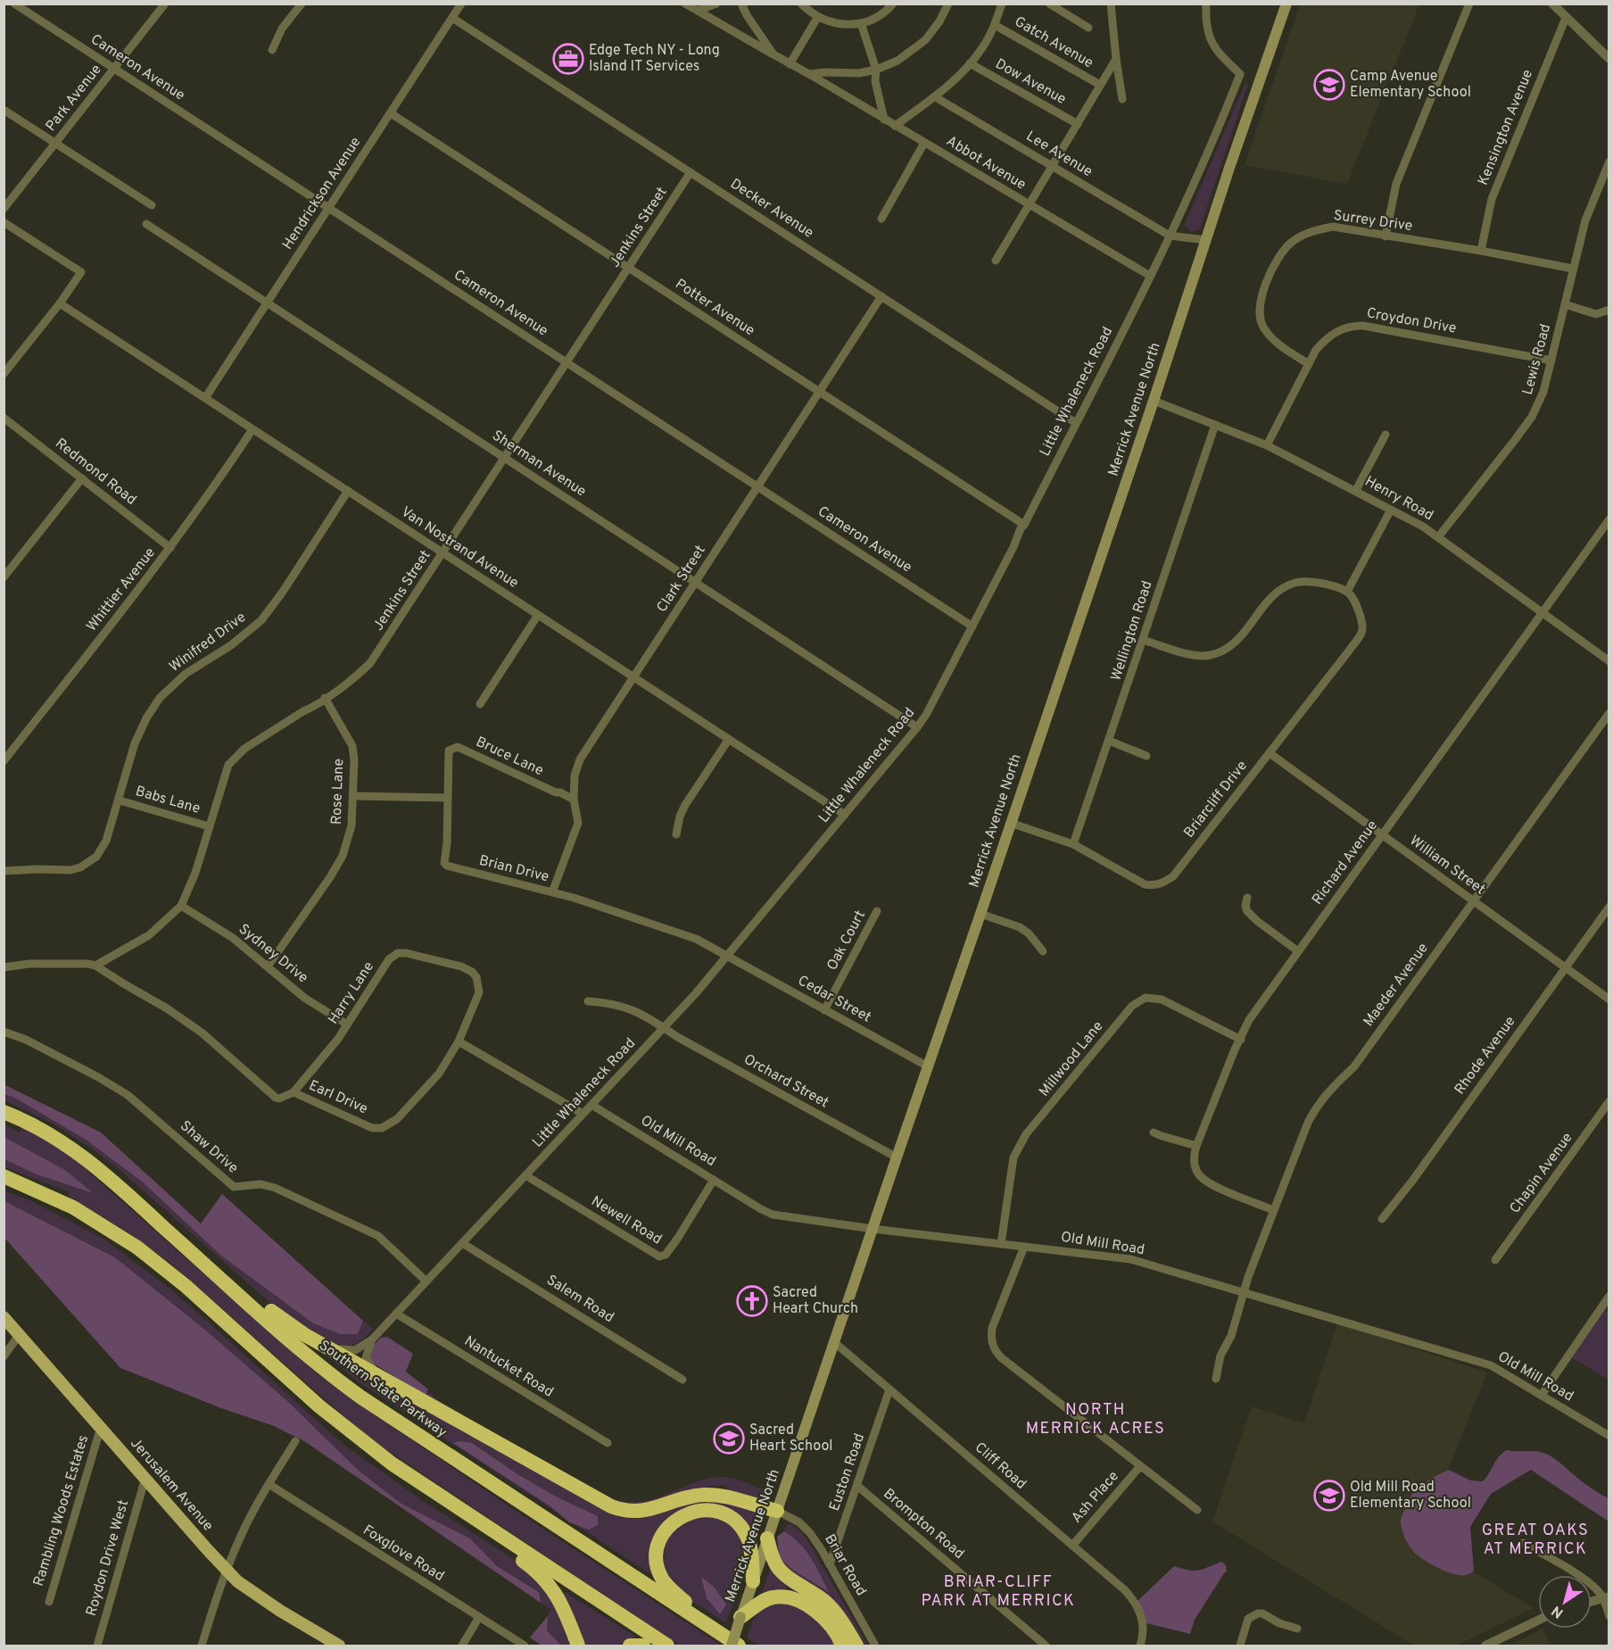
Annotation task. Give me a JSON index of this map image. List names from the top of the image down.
{
  "streets": {
    "highway": ["Southern State Parkway"],
    "main road": ["Merrick Avenue North", "Jerusalem Avenue"],
    "street": [
      "Gatch Avenue",
      "Cameron Avenue",
      "Dow Avenue",
      "Park Avenue",
      "Kensington Avenue",
      "Lee Avenue",
      "Abbot Avenue",
      "Hendrickson Avenue",
      "Decker Avenue",
      "Surrey Drive",
      "Jenkins Street",
      "Potter Avenue",
      "Croydon Drive",
      "Lewis Road",
      "Little Whaleneck Road",
      "Sherman Avenue",
      "Redmond Road",
      "Henry Road",
      "Van Nostrand Avenue",
      "Clark Street",
      "Whittier Avenue",
      "Wellington Road",
      "Winifred Drive",
      "Bruce Lane",
      "Rose Lane",
      "Briarcliff Drive",
      "Babs Lane",
      "Richard Avenue",
      "William Street",
      "Brian Drive",
      "Oak Court",
      "Sydney Drive",
      "Maeder Avenue",
      "Harry Lane",
      "Cedar Street",
      "Rhode Avenue",
      "Millwood Lane",
      "Orchard Street",
      "Earl Drive",
      "Old Mill Road",
      "Shaw Drive",
      "Chapin Avenue",
      "Newell Road",
      "Salem Road",
      "Nantucket Road",
      "Cliff Road",
      "Euston Road",
      "Ash Place",
      "Rambling Woods Estates",
      "Brompton Road",
      "Foxglove Road",
      "Roydon Drive West",
      "Briar Road"
    ]
  },
  "crossings": [
    ["Cameron Avenue", "Park Avenue"],
    ["Cameron Avenue", "Hendrickson Avenue"],
    ["Cameron Avenue", "Jenkins Street"],
    ["Cameron Avenue", "Little Whaleneck Road"],
    ["Cameron Avenue", "Clark Street"],
    ["Kensington Avenue", "Surrey Drive"],
    ["Lee Avenue", "Little Whaleneck Road"],
    ["Abbot Avenue", "Little Whaleneck Road"],
    ["Hendrickson Avenue", "Decker Avenue"],
    ["Hendrickson Avenue", "Potter Avenue"],
    ["Hendrickson Avenue", "Sherman Avenue"],
    ["Hendrickson Avenue", "Van Nostrand Avenue"],
    ["Decker Avenue", "Jenkins Street"],
    ["Decker Avenue", "Little Whaleneck Road"],
    ["Decker Avenue", "Clark Street"],
    ["Surrey Drive", "Croydon Drive"],
    ["Surrey Drive", "Lewis Road"],
    ["Jenkins Street", "Potter Avenue"],
    ["Jenkins Street", "Sherman Avenue"],
    ["Jenkins Street", "Van Nostrand Avenue"],
    ["Jenkins Street", "Rose Lane"],
    ["Jenkins Street", "Babs Lane"],
    ["Jenkins Street", "Sydney Drive"],
    ["Jenkins Street", "Earl Drive"],
    ["Potter Avenue", "Little Whaleneck Road"],
    ["Potter Avenue", "Clark Street"],
    ["Croydon Drive", "Lewis Road"],
    ["Croydon Drive", "Henry Road"],
    ["Lewis Road", "Henry Road"],
    ["Little Whaleneck Road", "Sherman Avenue"],
    ["Little Whaleneck Road", "Van Nostrand Avenue"],
    ["Little Whaleneck Road", "Brian Drive"],
    ["Little Whaleneck Road", "Cedar Street"],
    ["Little Whaleneck Road", "Orchard Street"],
    ["Little Whaleneck Road", "Old Mill Road"],
    ["Little Whaleneck Road", "Shaw Drive"],
    ["Little Whaleneck Road", "Newell Road"],
    ["Little Whaleneck Road", "Salem Road"],
    ["Little Whaleneck Road", "Nantucket Road"],
    ["Merrick Avenue North", "Henry Road"],
    ["Merrick Avenue North", "Briarcliff Drive"],
    ["Merrick Avenue North", "Cedar Street"],
    ["Merrick Avenue North", "Orchard Street"],
    ["Merrick Avenue North", "Old Mill Road"],
    ["Merrick Avenue North", "Cliff Road"],
    ["Merrick Avenue North", "Briar Road"],
    ["Sherman Avenue", "Clark Street"],
    ["Redmond Road", "Whittier Avenue"],
    ["Henry Road", "Wellington Road"],
    ["Henry Road", "Richard Avenue"],
    ["Van Nostrand Avenue", "Clark Street"],
    ["Van Nostrand Avenue", "Whittier Avenue"],
    ["Van Nostrand Avenue", "Winifred Drive"],
    ["Clark Street", "Bruce Lane"],
    ["Clark Street", "Brian Drive"],
    ["Wellington Road", "Briarcliff Drive"],
    ["Winifred Drive", "Babs Lane"],
    ["Bruce Lane", "Brian Drive"],
    ["Rose Lane", "Sydney Drive"],
    ["Briarcliff Drive", "William Street"],
    ["Richard Avenue", "William Street"],
    ["Richard Avenue", "Maeder Avenue"],
    ["Richard Avenue", "Millwood Lane"],
    ["William Street", "Maeder Avenue"],
    ["William Street", "Rhode Avenue"],
    ["Brian Drive", "Cedar Street"],
    ["Oak Court", "Cedar Street"],
    ["Sydney Drive", "Harry Lane"],
    ["Maeder Avenue", "Old Mill Road"],
    ["Harry Lane", "Earl Drive"],
    ["Millwood Lane", "Old Mill Road"],
    ["Old Mill Road", "Newell Road"],
    ["Cliff Road", "Euston Road"],
    ["Cliff Road", "Ash Place"],
    ["Euston Road", "Brompton Road"],
    ["Euston Road", "Briar Road"],
    ["Jerusalem Avenue", "Rambling Woods Estates"],
    ["Jerusalem Avenue", "Roydon Drive West"]
  ],
  "districts": ["NORTH MERRICK ACRES", "GREAT OAKS AT MERRICK", "BRIAR-CLIFF PARK AT MERRICK"],
  "places": {
    "office": ["Edge Tech NY - Long Island IT Services"],
    "school or university": ["Camp Avenue Elementary School", "Sacred Heart School", "Old Mill Road Elementary School"],
    "church": ["Sacred Heart Church"]
  },
  "north": "bottom left"
}
